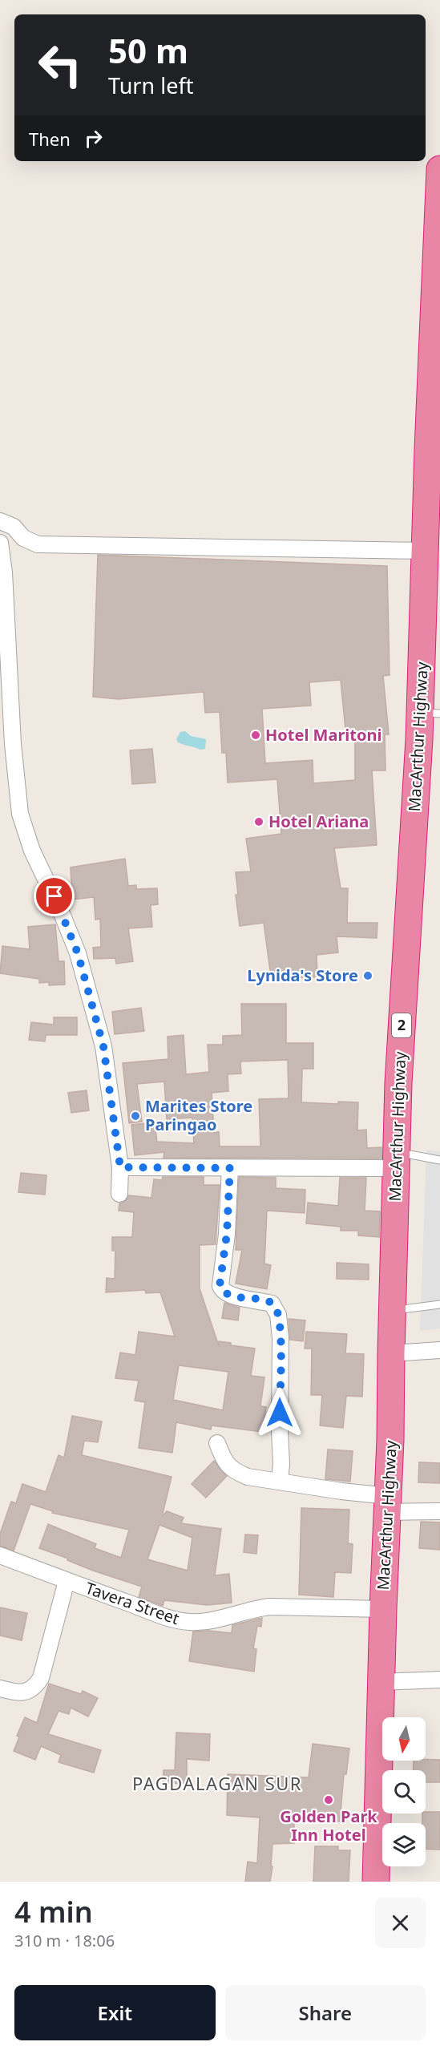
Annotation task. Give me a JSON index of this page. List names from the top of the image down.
{
  "streets": {
    "highway": ["MacArthur Highway", "2"],
    "street": ["Tavera Street"]
  },
  "crossings": [
    ["MacArthur Highway", "Tavera Street"]
  ],
  "districts": ["PAGDALAGAN SUR"],
  "places": [
    "Hotel Maritoni",
    "Hotel Ariana",
    "Lynida's Store",
    "Marites Store Paringao",
    "Golden Park Inn Hotel"
  ],
  "north": "bottom",
  "page": {
    "turn": ["50 m", "Turn left"],
    "then": "Then",
    "heading": ["4 min", "310 m · 18:06"],
    "buttons": ["Exit", "Share"]
  }
}
